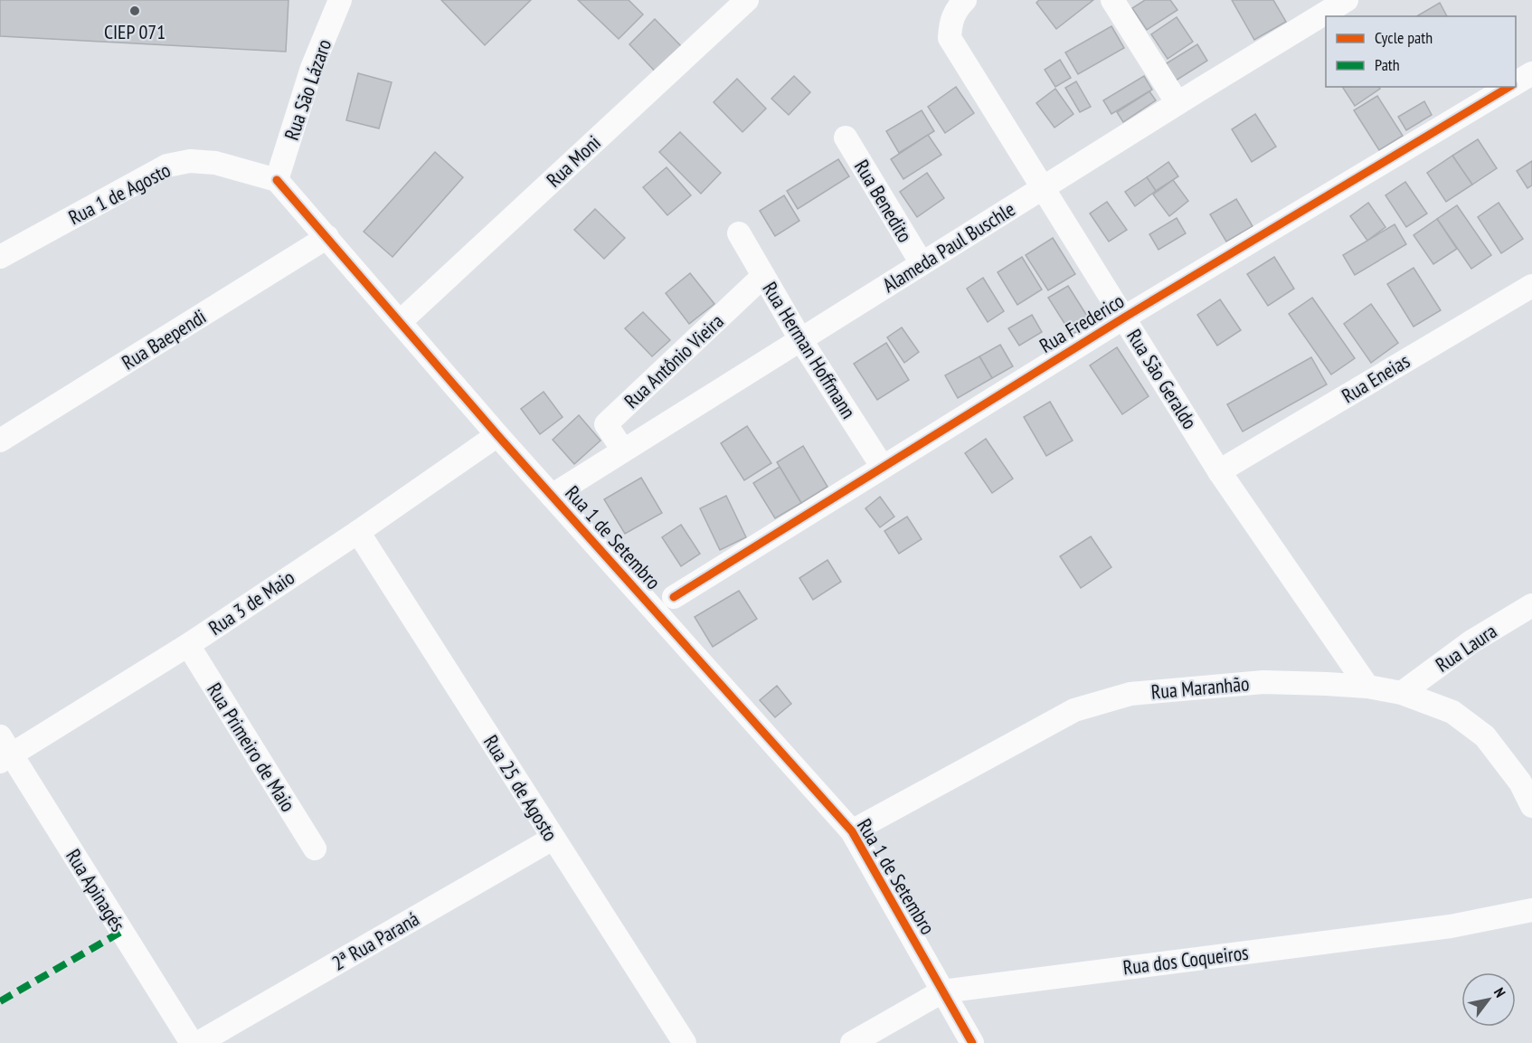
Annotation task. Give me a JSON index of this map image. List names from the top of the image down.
{
  "streets": {
    "street": [
      "Rua São Lázaro",
      "Rua Moni",
      "Rua 1 de Agosto",
      "Rua Benedito",
      "Alameda Paul Buschle",
      "Rua Frederico",
      "Rua Baependi",
      "Rua Herman Hoffmann",
      "Rua Antônio Vieira",
      "Rua Eneias",
      "Rua São Geraldo",
      "Rua 1 de Setembro",
      "Rua 3 de Maio",
      "Rua Laura",
      "Rua Maranhão",
      "Rua Primeiro de Maio",
      "Rua 25 de Agosto",
      "Rua Apinagés",
      "2ª Rua Paraná",
      "Rua dos Coqueiros"
    ]
  },
  "crossings": [
    ["Rua São Lázaro", "Rua 1 de Agosto"],
    ["Rua São Lázaro", "Rua 1 de Setembro"],
    ["Rua Moni", "Rua 1 de Setembro"],
    ["Rua 1 de Agosto", "Rua 1 de Setembro"],
    ["Rua Benedito", "Alameda Paul Buschle"],
    ["Alameda Paul Buschle", "Rua Herman Hoffmann"],
    ["Alameda Paul Buschle", "Rua Antônio Vieira"],
    ["Alameda Paul Buschle", "Rua São Geraldo"],
    ["Alameda Paul Buschle", "Rua 1 de Setembro"],
    ["Rua Frederico", "Rua Herman Hoffmann"],
    ["Rua Frederico", "Rua São Geraldo"],
    ["Rua Baependi", "Rua 1 de Setembro"],
    ["Rua Herman Hoffmann", "Rua Antônio Vieira"],
    ["Rua Eneias", "Rua São Geraldo"],
    ["Rua São Geraldo", "Rua Maranhão"],
    ["Rua 1 de Setembro", "Rua 3 de Maio"],
    ["Rua 1 de Setembro", "Rua Maranhão"],
    ["Rua 1 de Setembro", "Rua dos Coqueiros"],
    ["Rua 3 de Maio", "Rua Primeiro de Maio"],
    ["Rua 3 de Maio", "Rua 25 de Agosto"],
    ["Rua 3 de Maio", "Rua Apinagés"],
    ["Rua Laura", "Rua Maranhão"],
    ["Rua 25 de Agosto", "2ª Rua Paraná"]
  ],
  "places": ["CIEP 071"],
  "legend": ["Cycle path", "Path"],
  "north": "top right"
}
